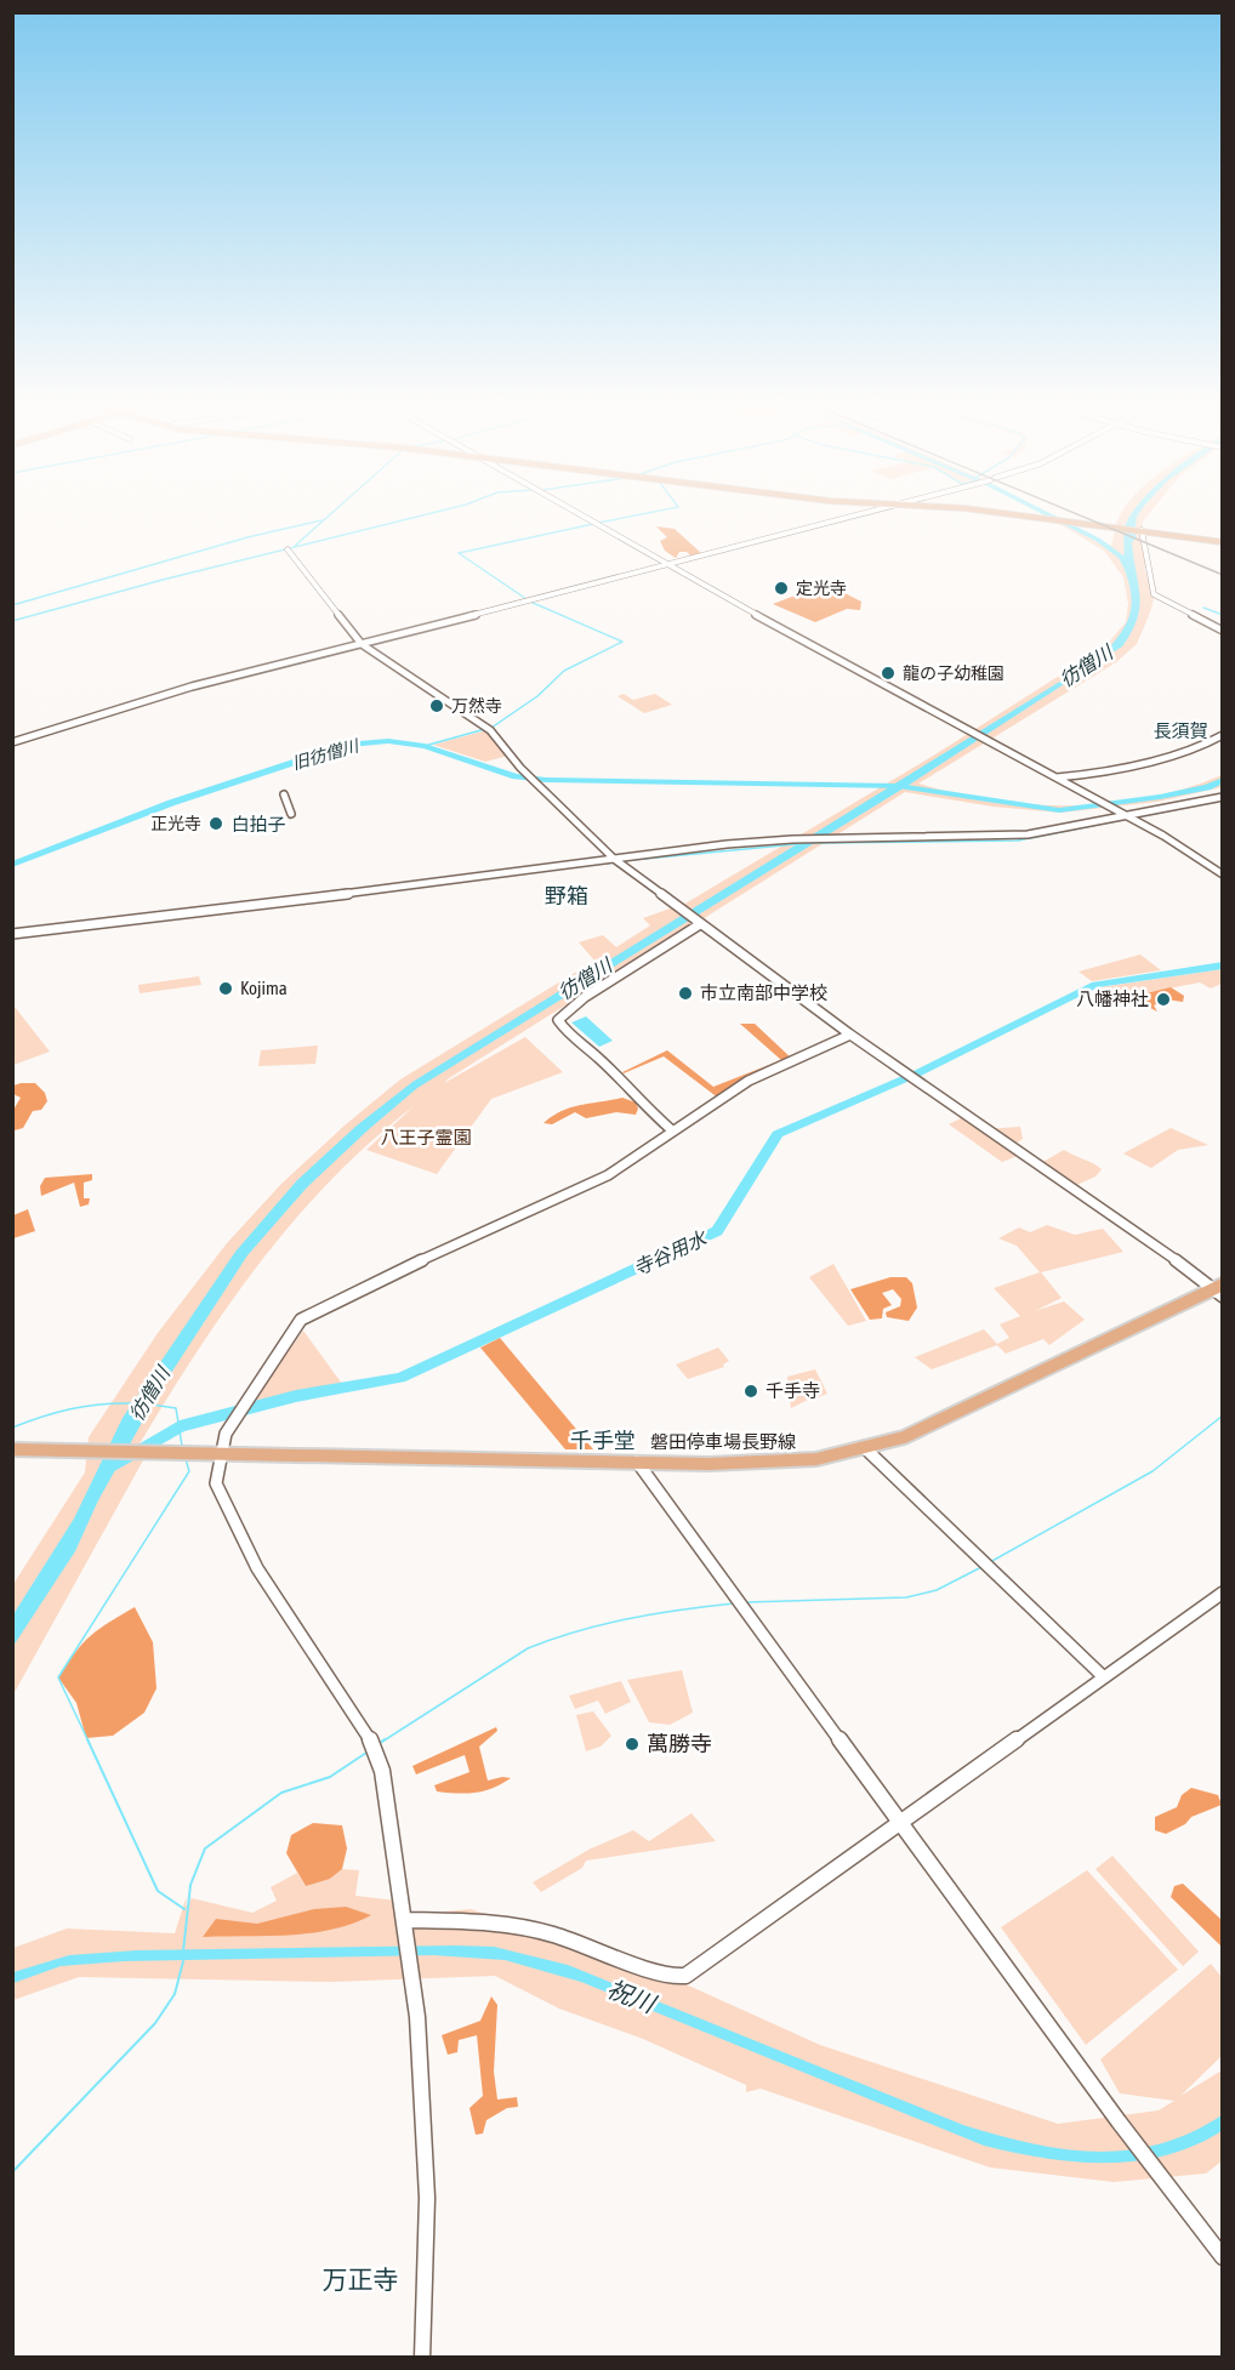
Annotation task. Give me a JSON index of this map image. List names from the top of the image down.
{
  "streets": {
    "main road": ["磐田停車場長野線"]
  },
  "districts": [
    "長須賀",
    "白拍子",
    "野箱",
    "千手堂",
    "万正寺"
  ],
  "water": [
    "彷僧川",
    "旧彷僧川",
    "寺谷用水",
    "祝川"
  ],
  "parks": ["八王子霊園"],
  "places": [
    "定光寺",
    "龍の子幼稚園",
    "万然寺",
    "正光寺",
    "Kojima",
    "市立南部中学校",
    "八幡神社",
    "千手寺",
    "萬勝寺"
  ]
}
